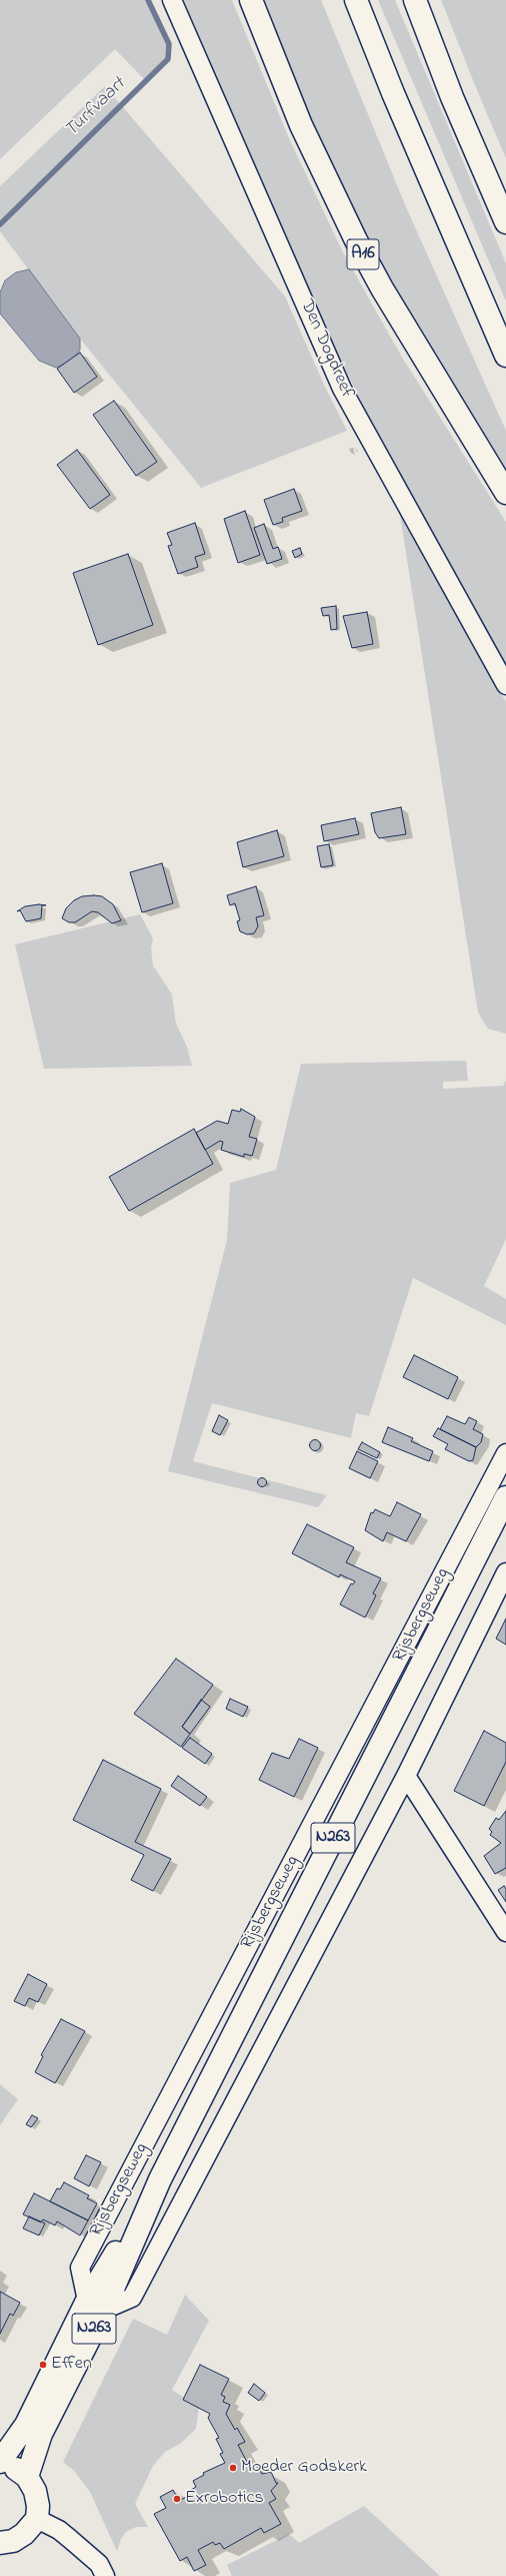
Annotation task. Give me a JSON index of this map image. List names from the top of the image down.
{
  "streets": {
    "main road": ["A16", "Rijsbergseweg", "N263"],
    "street": ["Den Dogdreef"]
  },
  "crossings": [
    ["Rijsbergseweg", "N263"]
  ],
  "water": ["Turfvaart"],
  "places": ["Effen", "Moeder Godskerk", "Exrobotics"]
}
